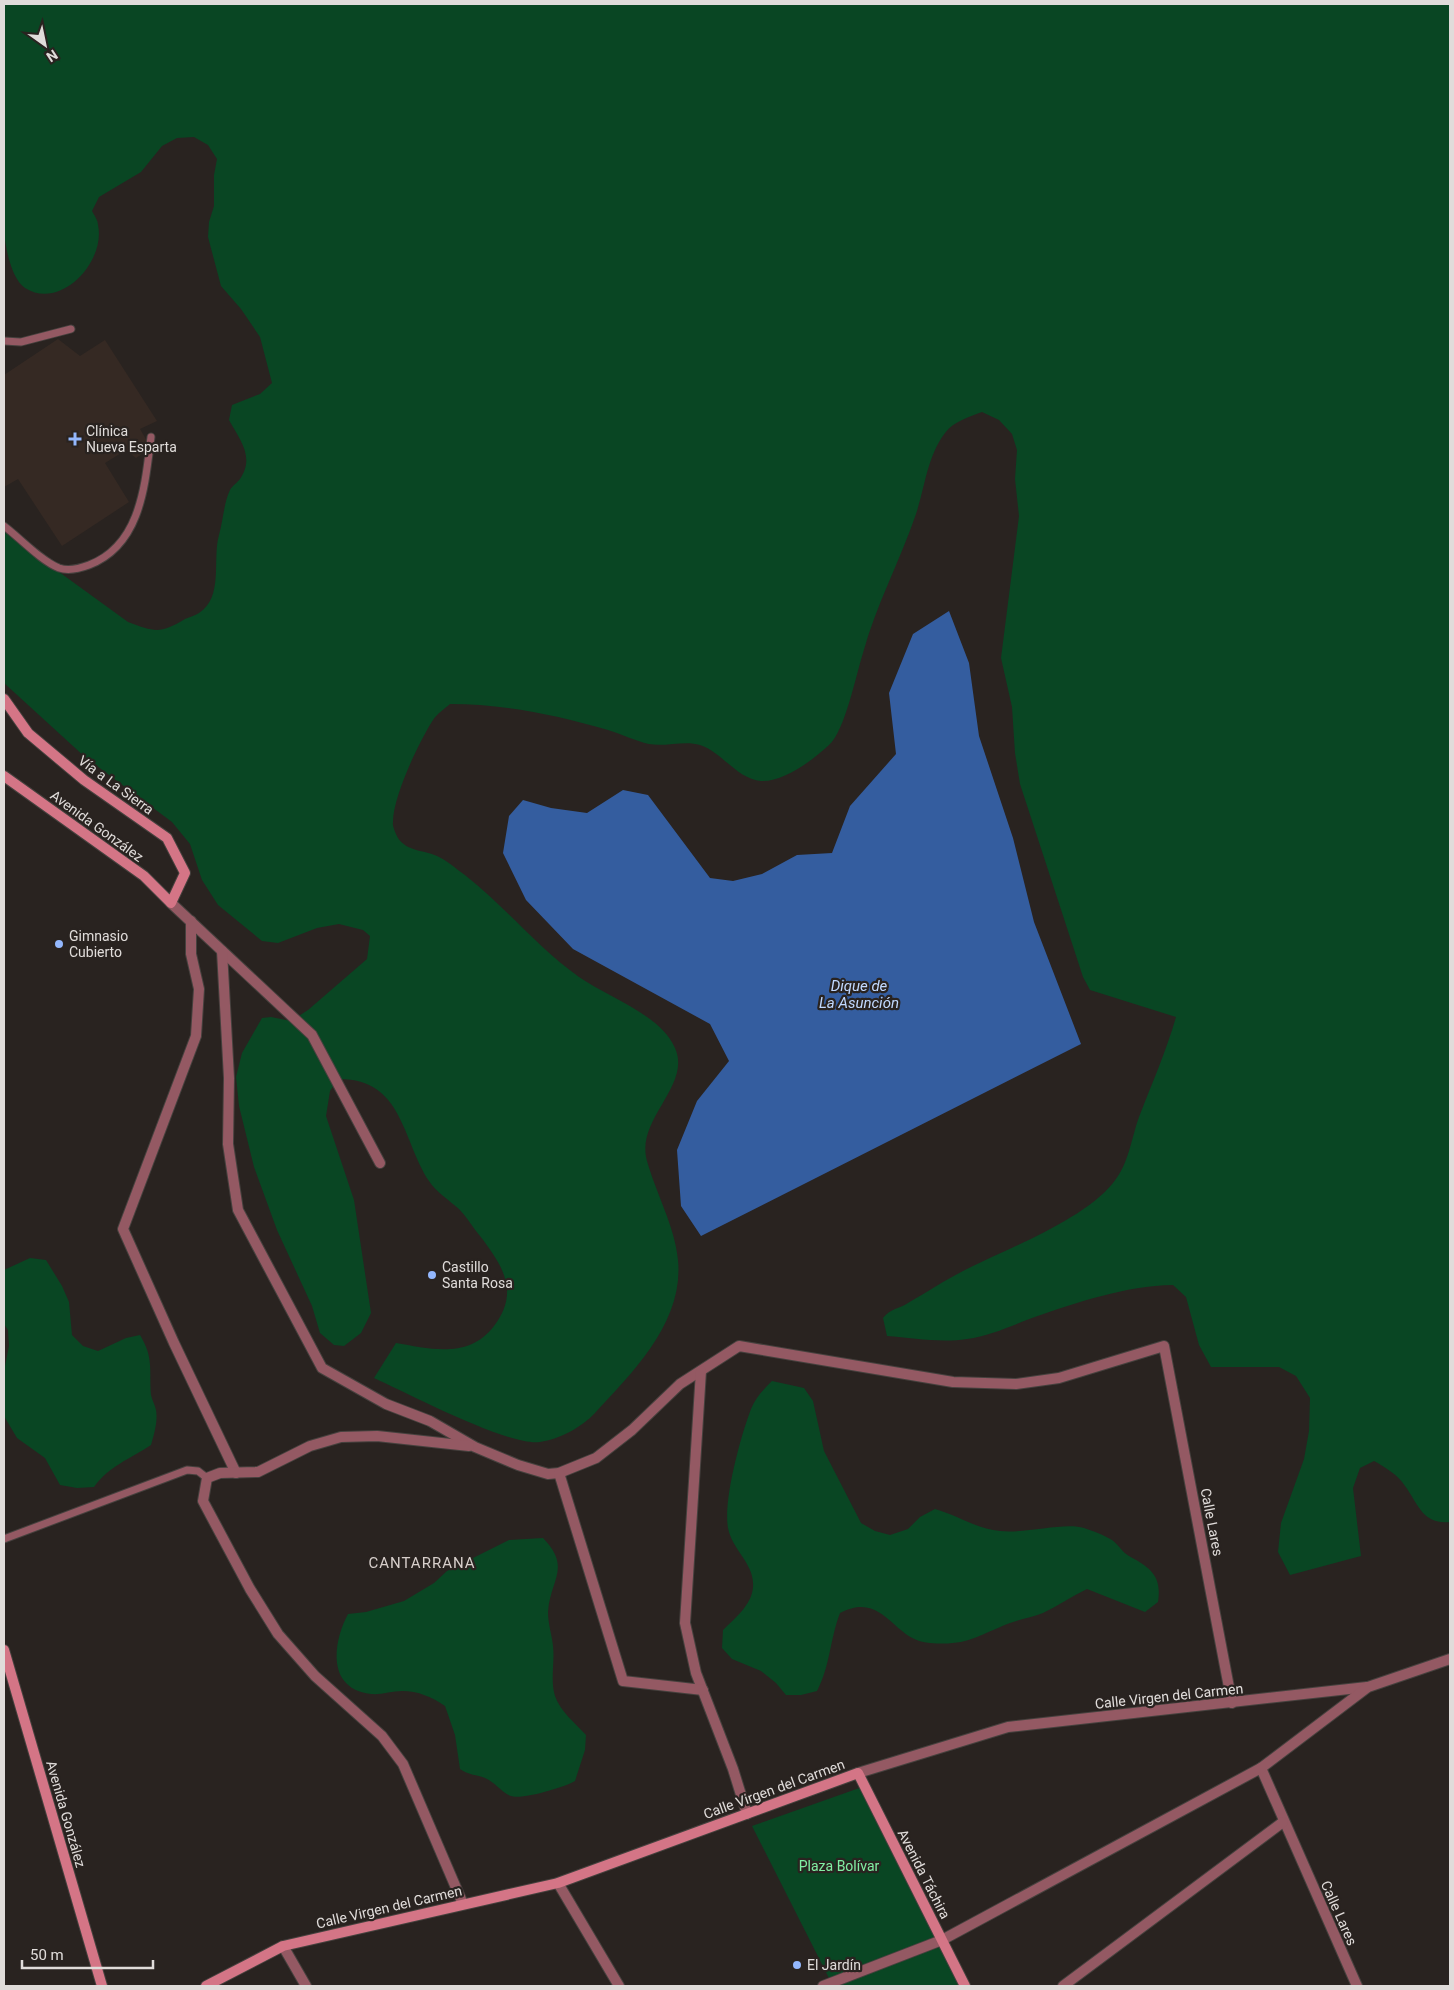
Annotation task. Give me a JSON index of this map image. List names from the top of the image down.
{
  "streets": {
    "street": [
      "Vía a La Sierra",
      "Avenida González",
      "Calle Lares",
      "Calle Virgen del Carmen",
      "Avenida Táchira"
    ]
  },
  "crossings": [
    ["Vía a La Sierra", "Avenida González"],
    ["Calle Lares", "Calle Virgen del Carmen"],
    ["Calle Virgen del Carmen", "Avenida Táchira"]
  ],
  "districts": ["CANTARRANA"],
  "water": ["Dique de La Asunción"],
  "parks": ["Plaza Bolívar"],
  "places": {
    "health": ["Clínica Nueva Esparta"],
    "other": ["Gimnasio Cubierto", "Castillo Santa Rosa", "El Jardín"]
  },
  "scale_bar": "50 m",
  "north": "bottom right"
}
